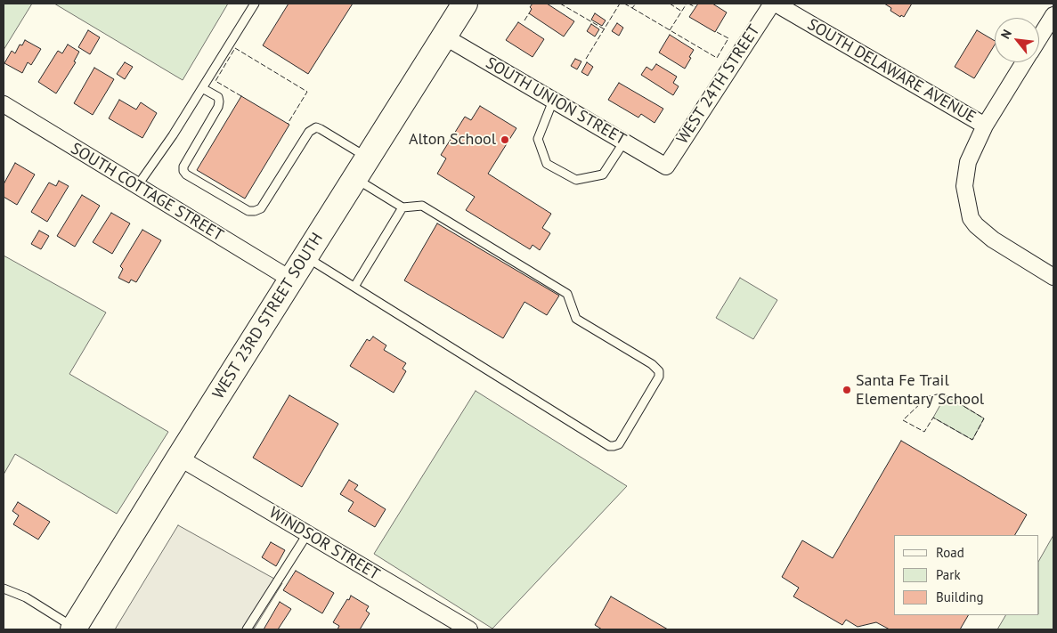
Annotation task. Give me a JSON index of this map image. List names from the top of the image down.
{
  "streets": {
    "main road": ["WEST 23RD STREET SOUTH"],
    "street": [
      "SOUTH DELAWARE AVENUE",
      "WEST 24TH STREET",
      "SOUTH UNION STREET",
      "SOUTH COTTAGE STREET",
      "WINDSOR STREET"
    ]
  },
  "crossings": [
    ["WEST 24TH STREET", "SOUTH UNION STREET"],
    ["SOUTH UNION STREET", "WEST 23RD STREET SOUTH"],
    ["SOUTH COTTAGE STREET", "WEST 23RD STREET SOUTH"],
    ["WEST 23RD STREET SOUTH", "WINDSOR STREET"]
  ],
  "places": ["Alton School", "Santa Fe Trail Elementary School"],
  "legend": ["Road", "Park", "Building"],
  "north": "top left"
}
